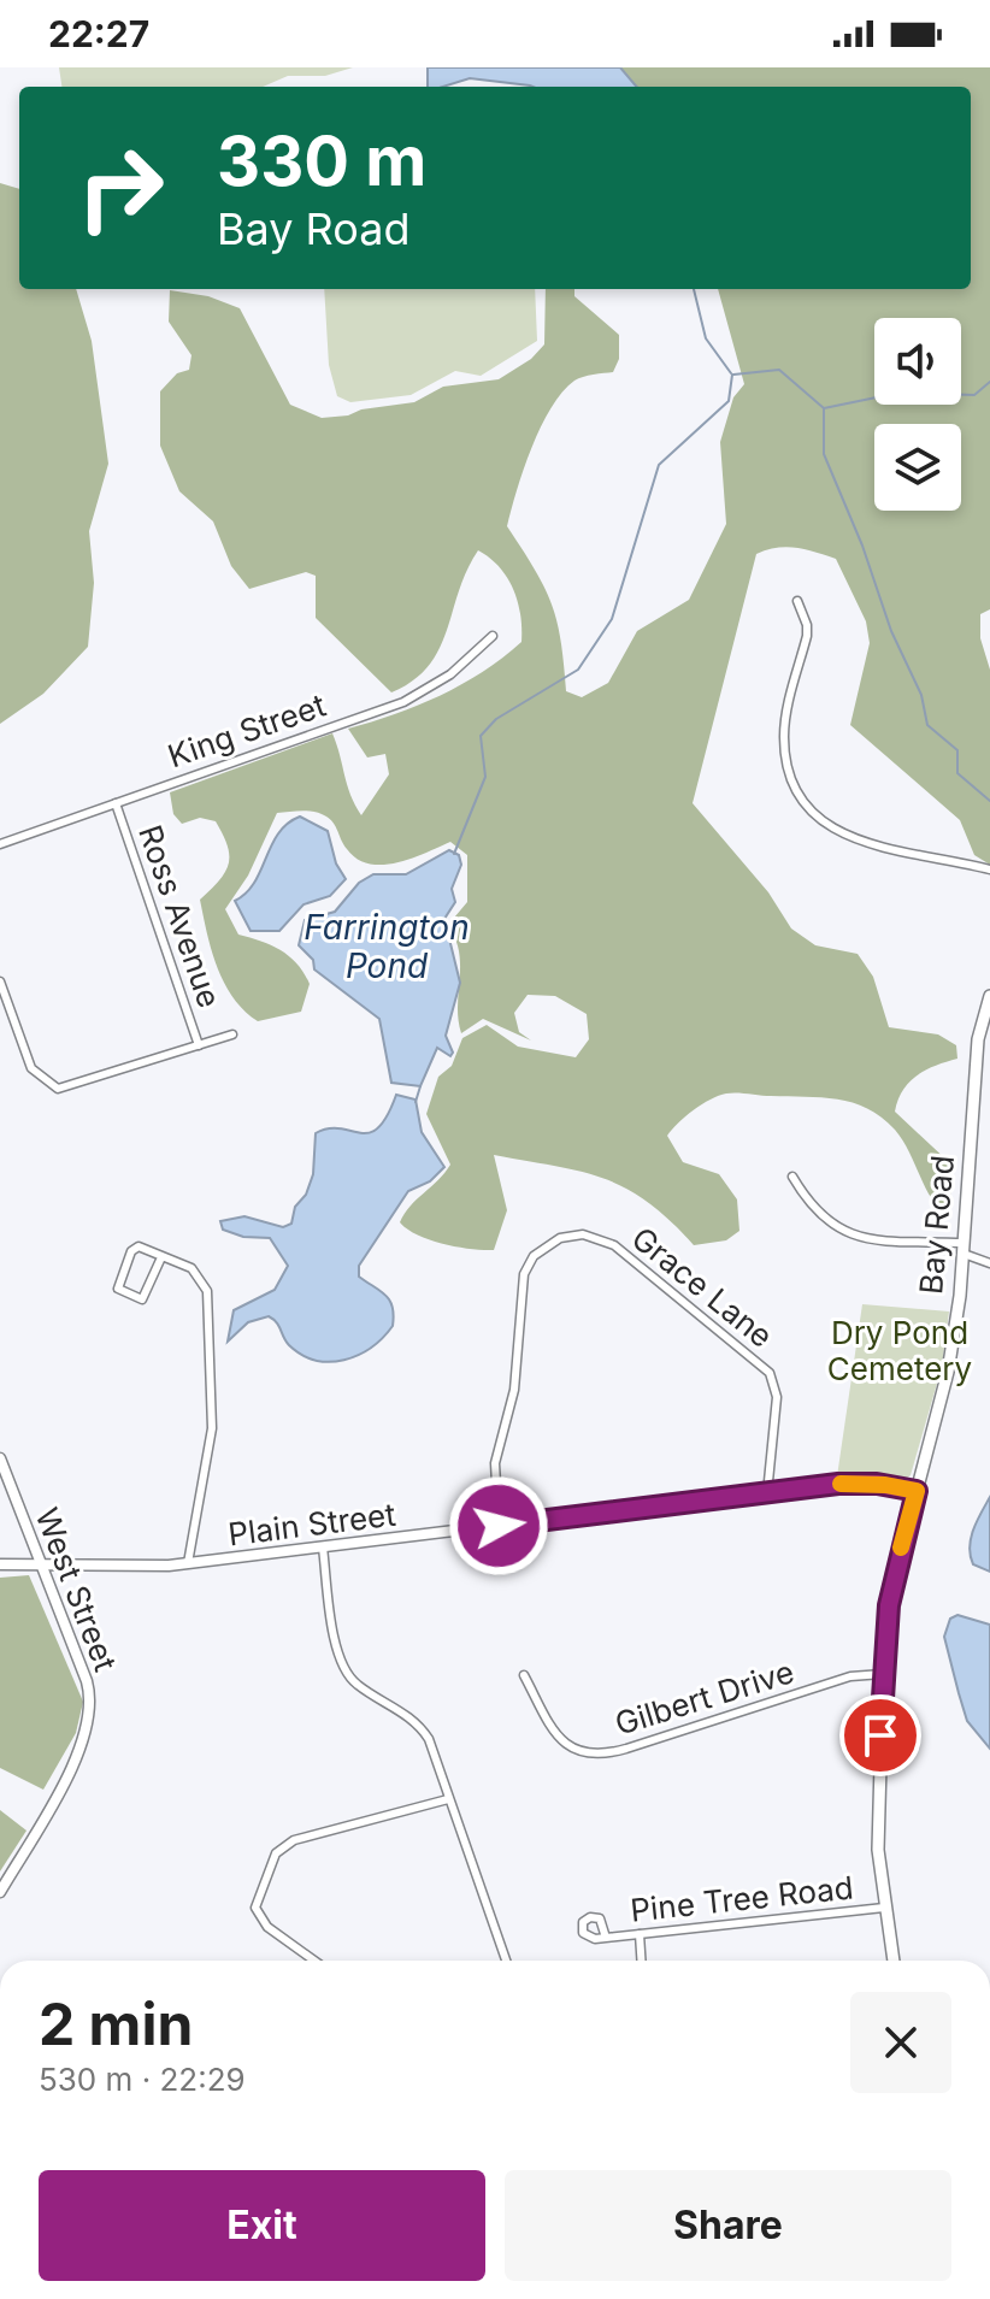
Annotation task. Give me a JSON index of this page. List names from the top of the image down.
{
  "streets": {
    "main road": ["Bay Road"],
    "street": [
      "King Street",
      "Ross Avenue",
      "Grace Lane",
      "Plain Street",
      "West Street",
      "Gilbert Drive",
      "Pine Tree Road"
    ]
  },
  "crossings": [
    ["King Street", "Ross Avenue"],
    ["Bay Road", "Plain Street"],
    ["Bay Road", "Gilbert Drive"],
    ["Bay Road", "Pine Tree Road"],
    ["Grace Lane", "Plain Street"],
    ["Plain Street", "West Street"]
  ],
  "water": ["Farrington Pond"],
  "parks": ["Dry Pond Cemetery"],
  "page": {
    "status": "22:27",
    "turn": ["330 m", "Bay Road"],
    "heading": ["2 min", "530 m · 22:29"],
    "buttons": ["Exit", "Share"]
  }
}
